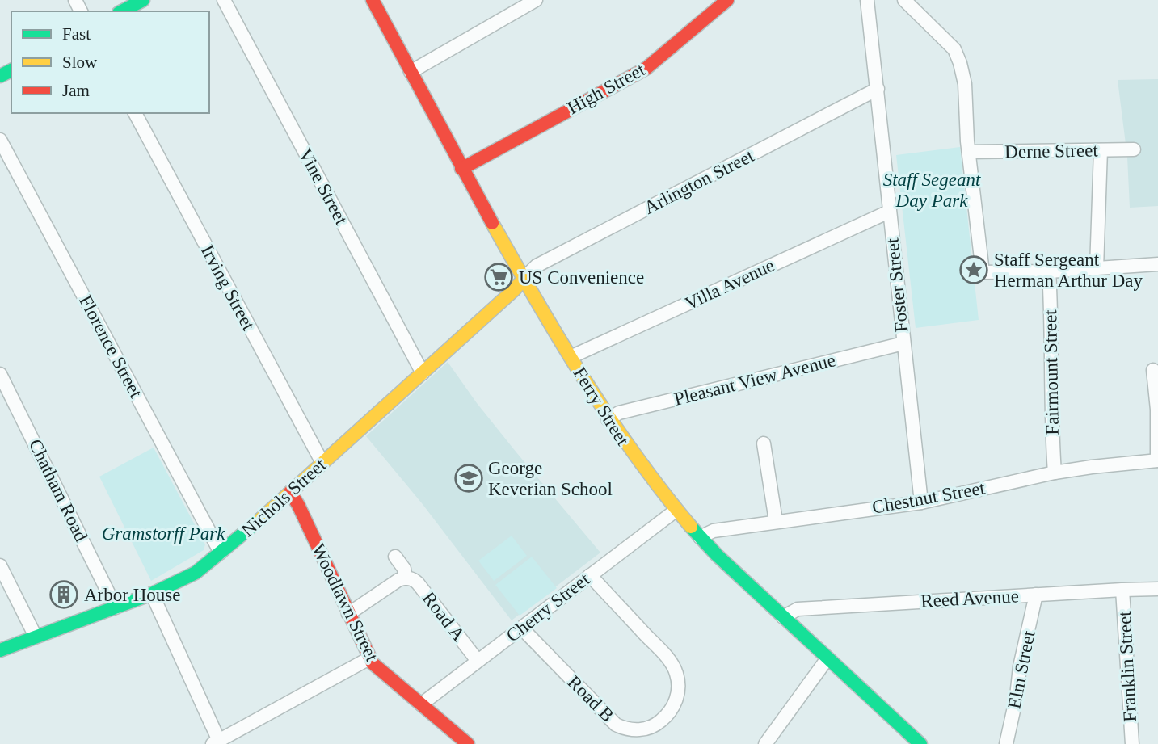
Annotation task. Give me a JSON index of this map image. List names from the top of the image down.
{
  "streets": {
    "street": [
      "High Street",
      "Derne Street",
      "Arlington Street",
      "Vine Street",
      "Villa Avenue",
      "Foster Street",
      "Irving Street",
      "Florence Street",
      "Fairmount Street",
      "Pleasant View Avenue",
      "Ferry Street",
      "Chatham Road",
      "Nichols Street",
      "Chestnut Street",
      "Reed Avenue",
      "Woodlawn Street",
      "Cherry Street",
      "Road A",
      "Franklin Street",
      "Elm Street",
      "Road B"
    ]
  },
  "crossings": [
    ["High Street", "Ferry Street"],
    ["Arlington Street", "Foster Street"],
    ["Arlington Street", "Ferry Street"],
    ["Arlington Street", "Nichols Street"],
    ["Vine Street", "Nichols Street"],
    ["Villa Avenue", "Foster Street"],
    ["Villa Avenue", "Ferry Street"],
    ["Foster Street", "Pleasant View Avenue"],
    ["Foster Street", "Chestnut Street"],
    ["Irving Street", "Nichols Street"],
    ["Florence Street", "Nichols Street"],
    ["Fairmount Street", "Chestnut Street"],
    ["Pleasant View Avenue", "Ferry Street"],
    ["Ferry Street", "Nichols Street"],
    ["Ferry Street", "Chestnut Street"],
    ["Ferry Street", "Reed Avenue"],
    ["Ferry Street", "Cherry Street"],
    ["Chatham Road", "Nichols Street"],
    ["Nichols Street", "Woodlawn Street"],
    ["Reed Avenue", "Franklin Street"],
    ["Reed Avenue", "Elm Street"],
    ["Woodlawn Street", "Cherry Street"],
    ["Woodlawn Street", "Road A"],
    ["Cherry Street", "Road A"],
    ["Cherry Street", "Road B"]
  ],
  "parks": ["Staff Segeant Day Park", "Gramstorff Park"],
  "places": {
    "place": ["Staff Sergeant Herman Arthur Day"],
    "supermarket": ["US Convenience"],
    "school or university": ["George Keverian School"],
    "building": ["Arbor House"]
  },
  "legend": ["Fast", "Slow", "Jam"]
}
